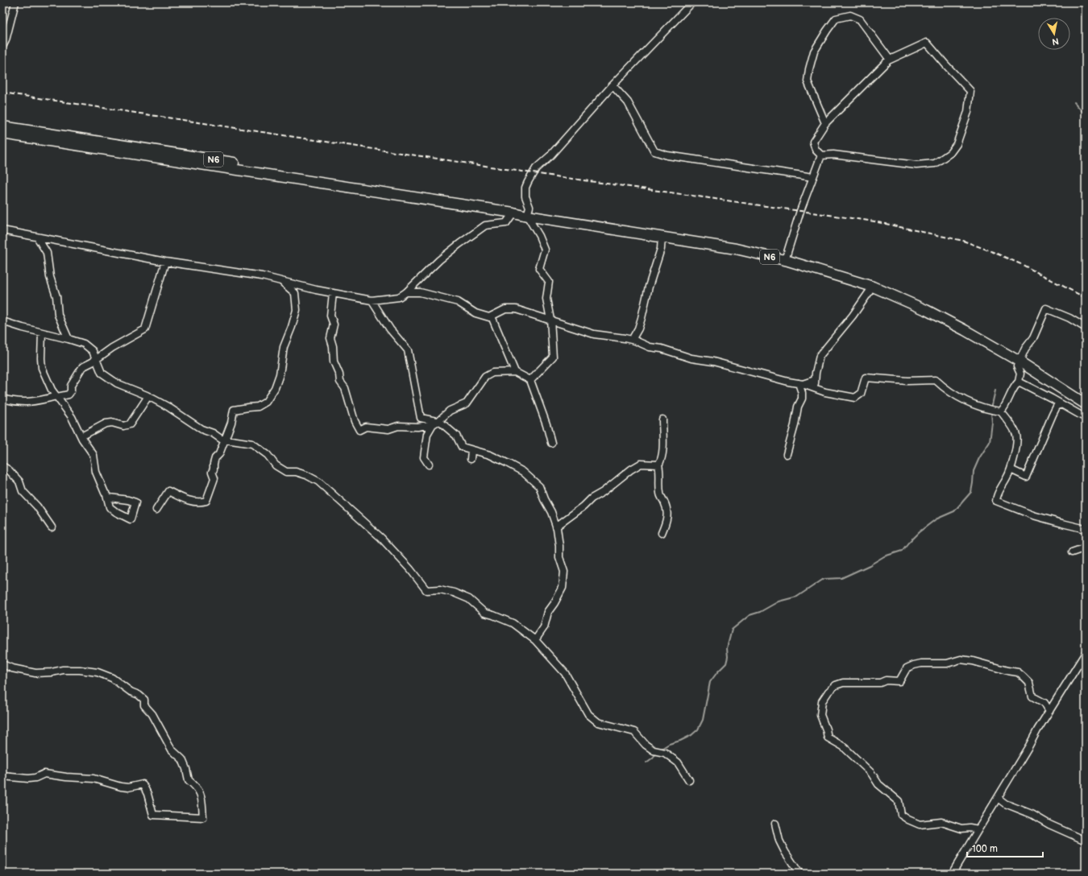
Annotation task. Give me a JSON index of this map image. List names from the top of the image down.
{
  "streets": {
    "highway": ["N6"]
  },
  "scale_bar": "100 m",
  "north": "bottom"
}
